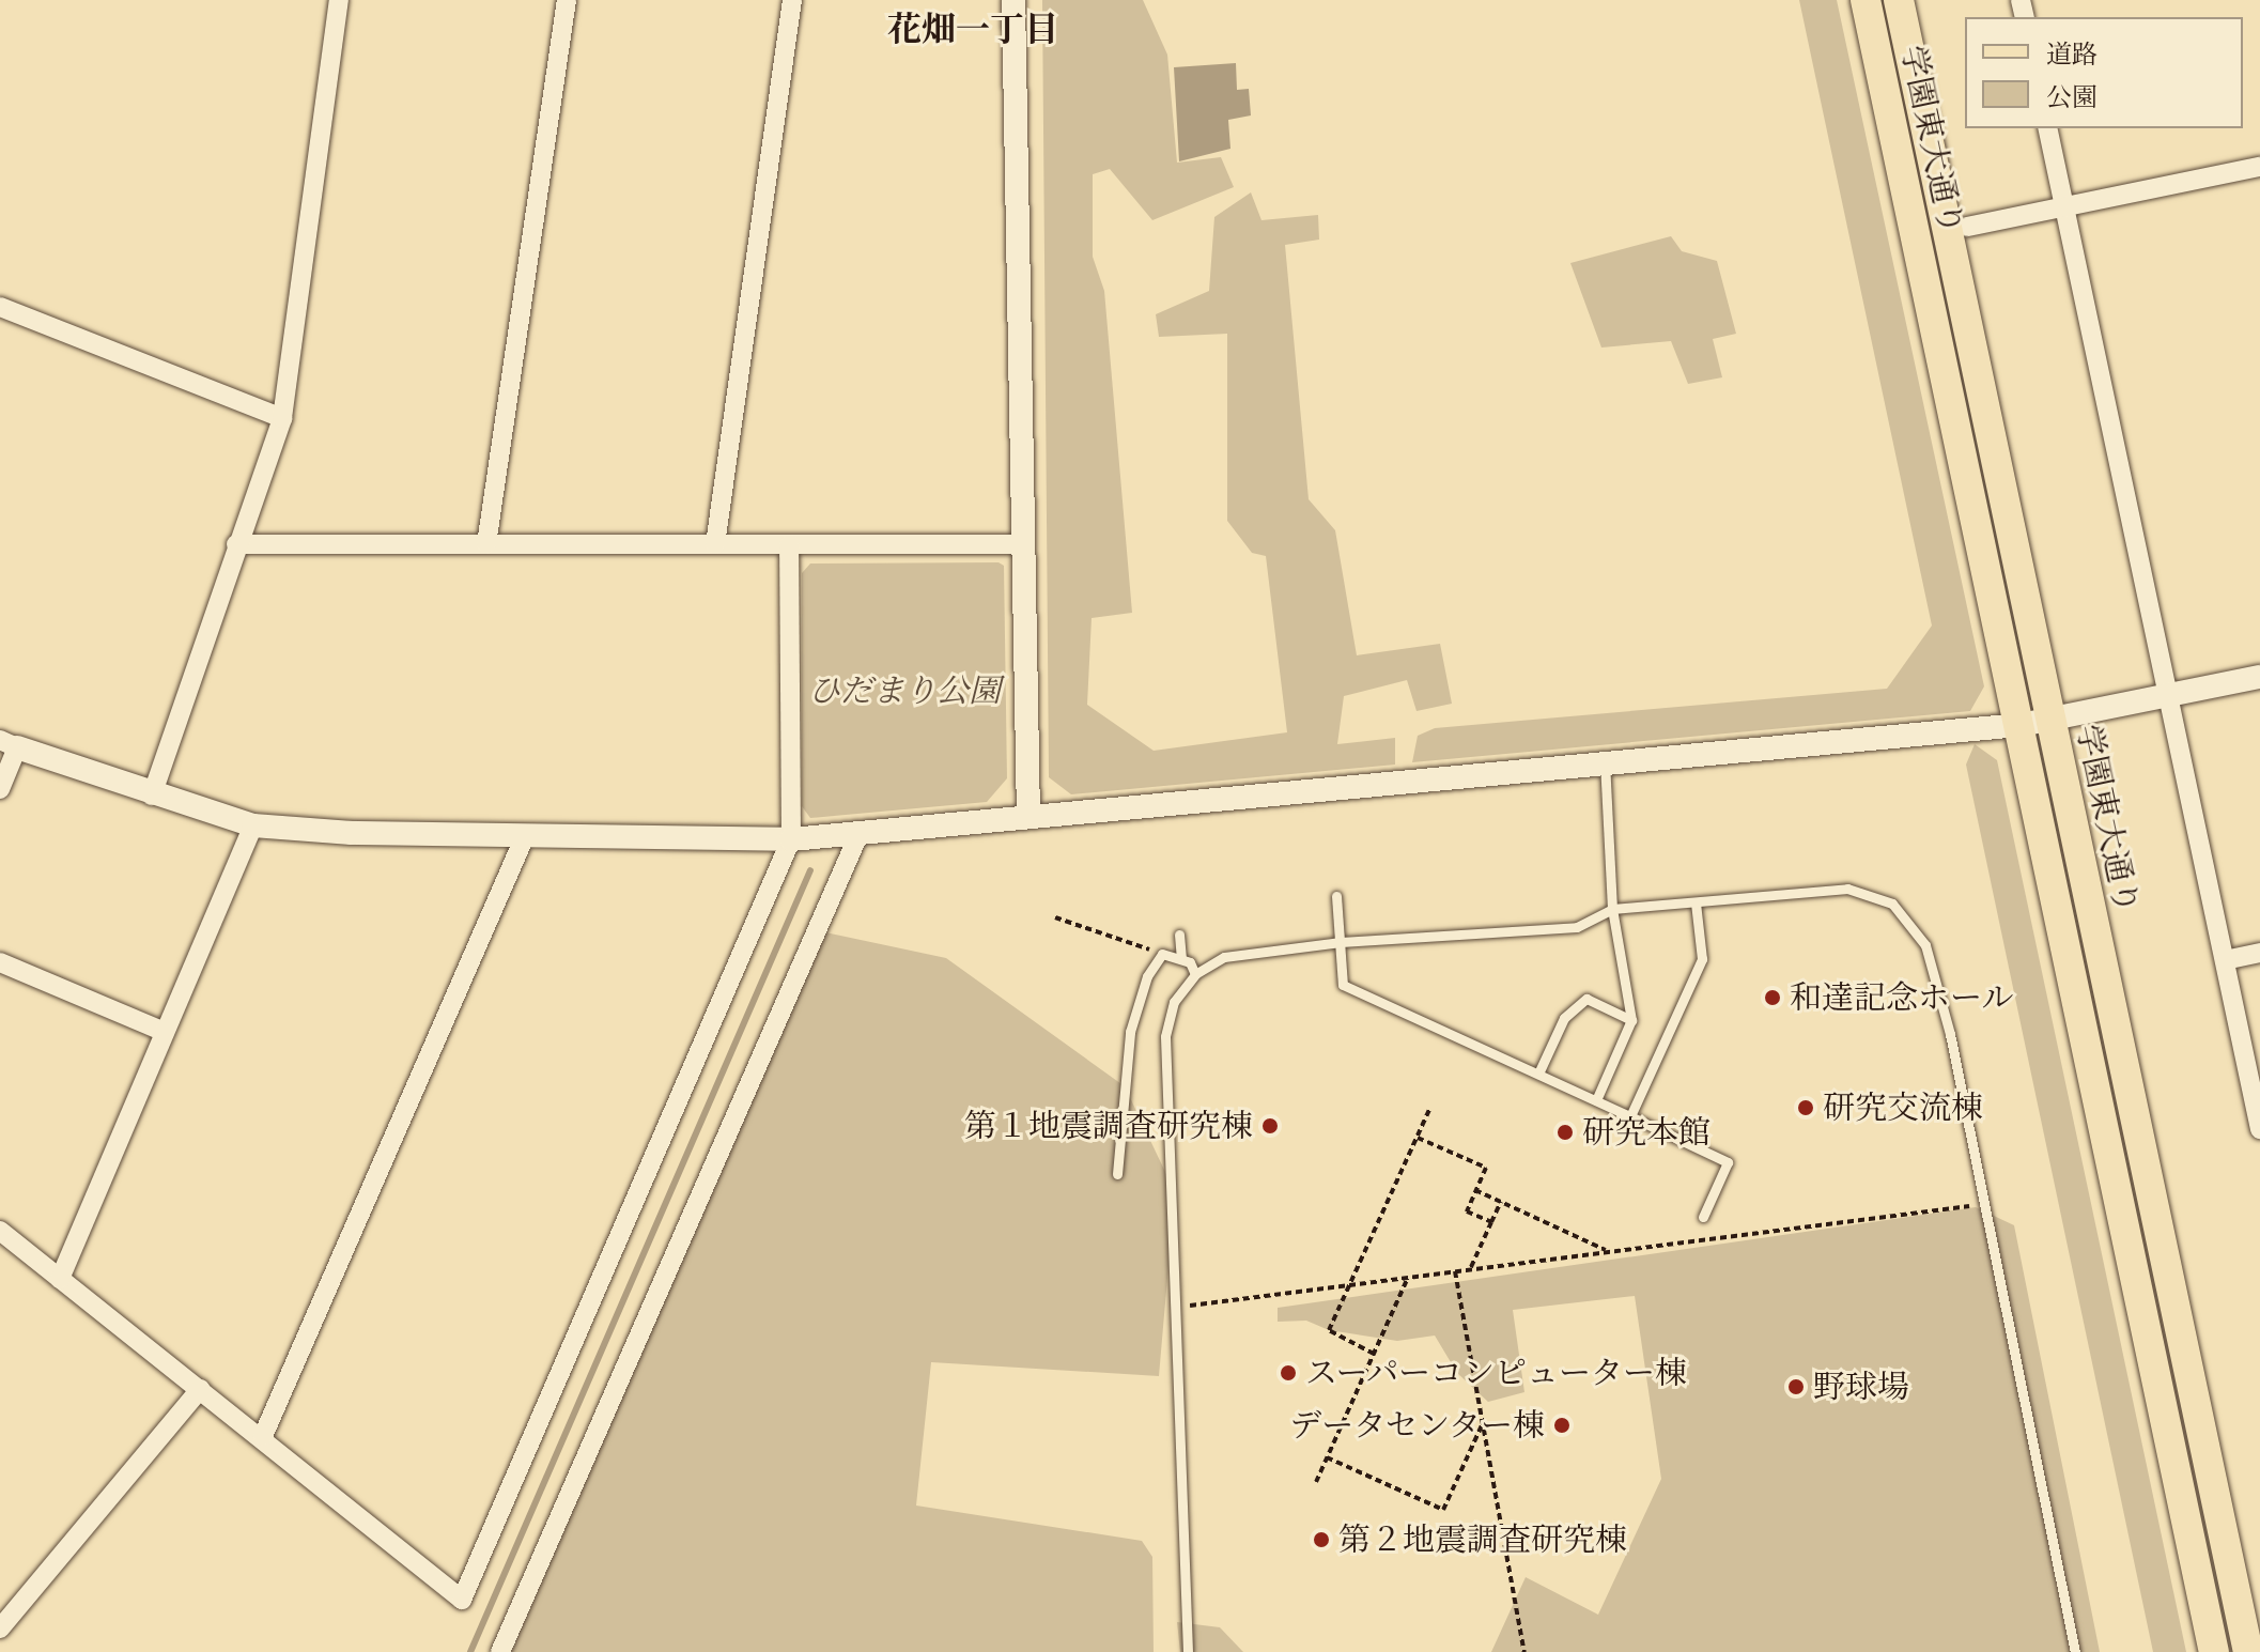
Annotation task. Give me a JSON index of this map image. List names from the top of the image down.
{
  "streets": {
    "main road": ["学園東大通り"]
  },
  "districts": ["花畑一丁目"],
  "parks": ["ひだまり公園"],
  "places": [
    "和達記念ホール",
    "研究交流棟",
    "第１地震調査研究棟",
    "研究本館",
    "スーパーコンピューター棟",
    "野球場",
    "データセンター棟",
    "第２地震調査研究棟"
  ],
  "legend": ["道路", "公園"]
}
